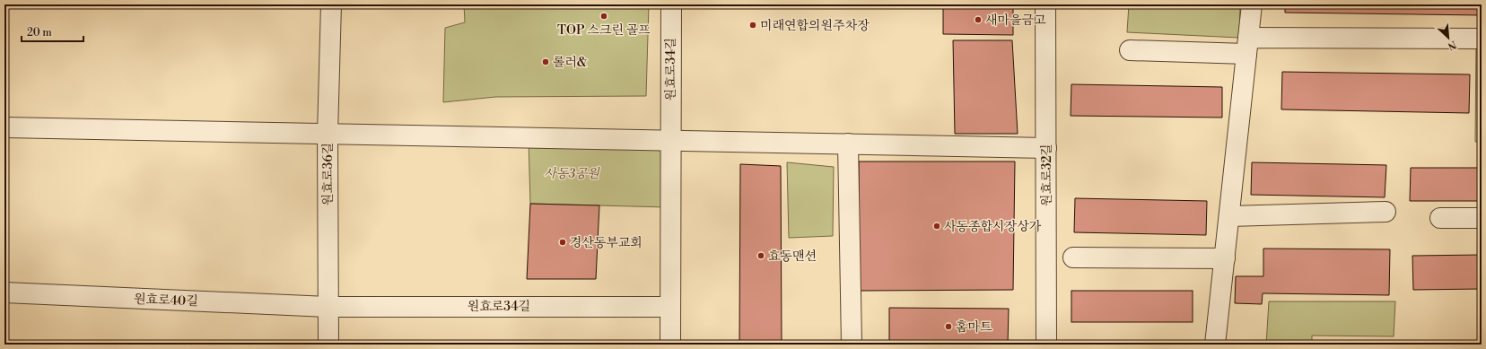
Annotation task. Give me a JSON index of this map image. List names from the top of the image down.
{
  "streets": {
    "street": [
      "원효로34길",
      "원효로36길",
      "원효로32길",
      "원효로40길"
    ]
  },
  "crossings": [
    ["원효로34길", "원효로36길"],
    ["원효로34길", "원효로40길"],
    ["원효로36길", "원효로40길"]
  ],
  "parks": ["사동3공원"],
  "places": [
    "TOP 스크린 골프",
    "새마을금고",
    "미래연합의원주차장",
    "롤러&",
    "사동종합시장상가",
    "경산동부교회",
    "효동맨션",
    "홈마트"
  ],
  "scale_bar": "20 m",
  "north": "bottom right"
}
